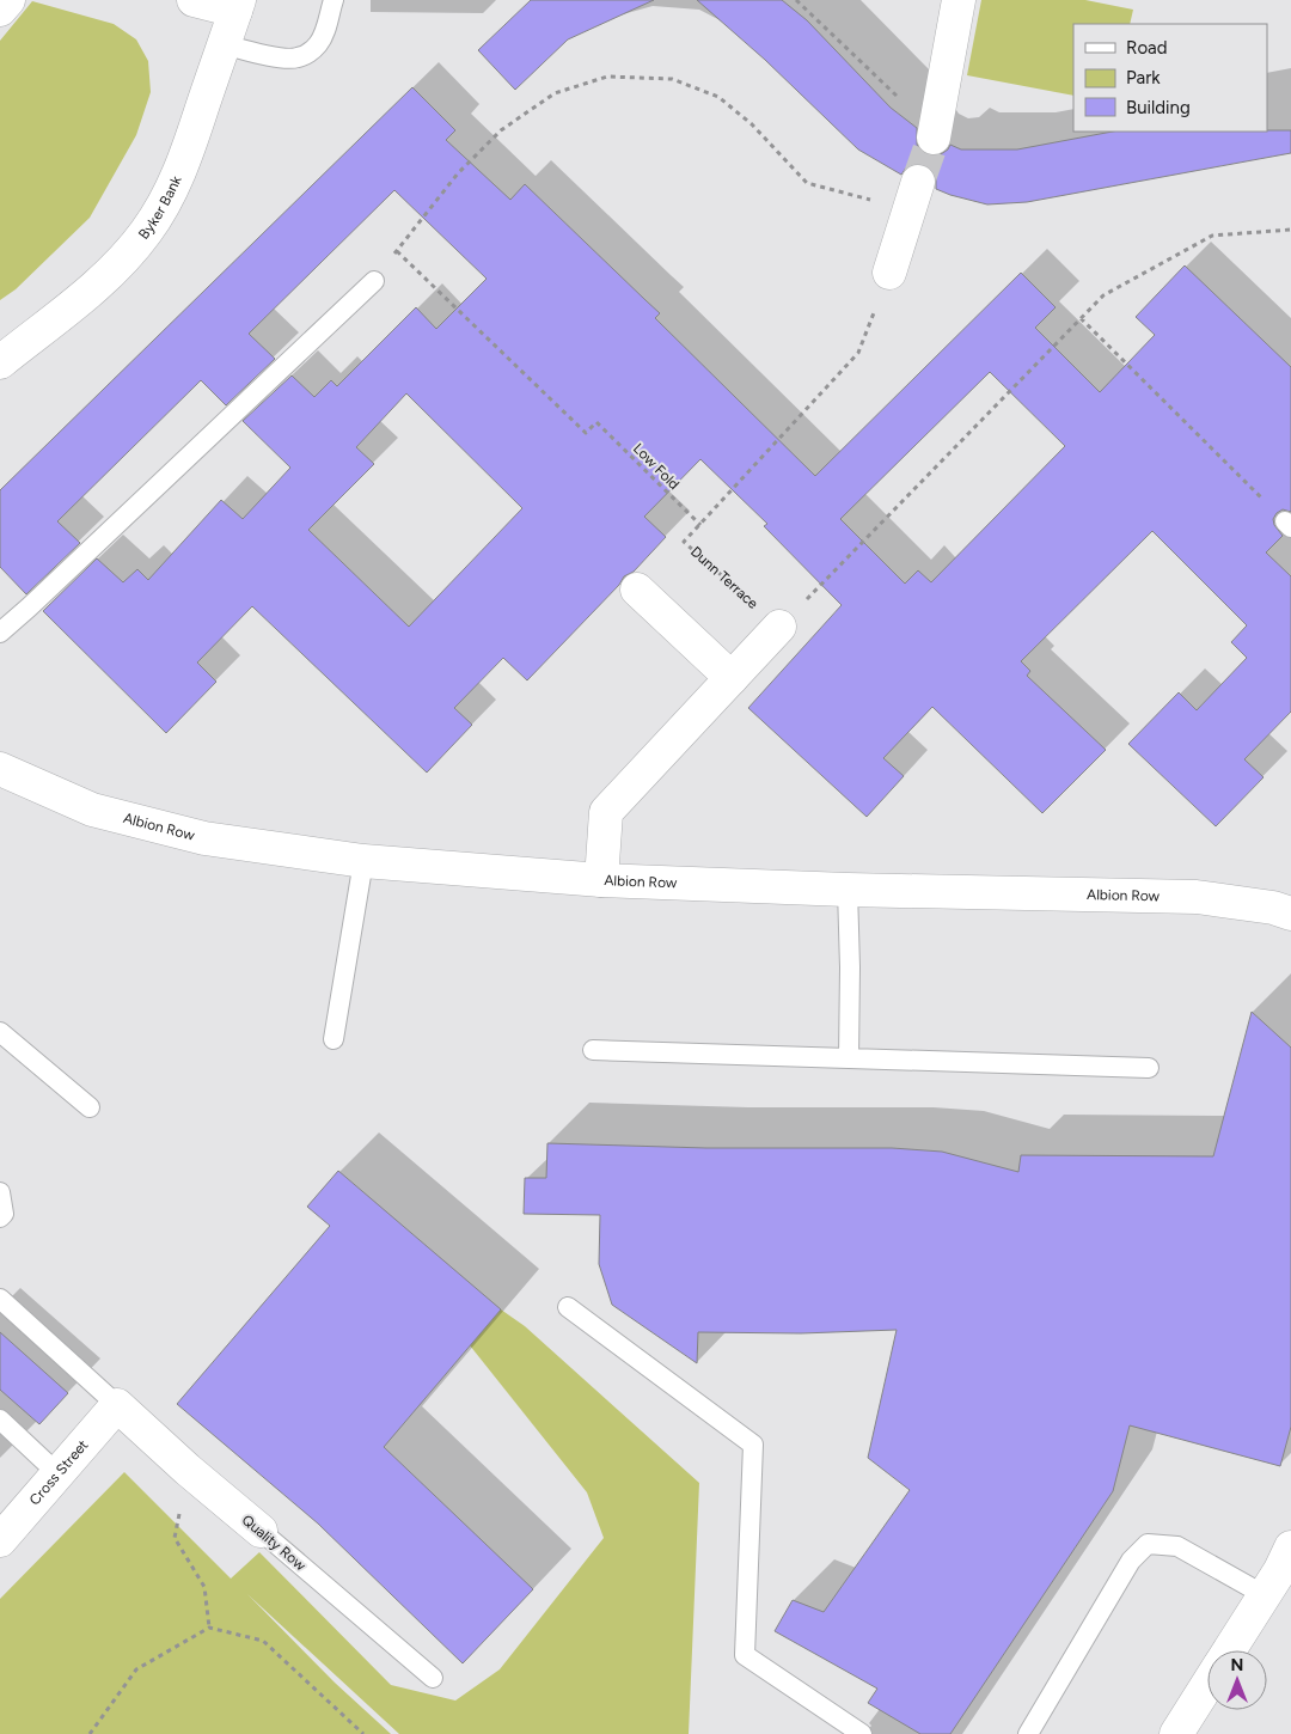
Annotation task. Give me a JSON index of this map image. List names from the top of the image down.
{
  "streets": {
    "street": [
      "Byker Bank",
      "Albion Row",
      "Cross Street",
      "Quality Row"
    ],
    "path": ["Low Fold", "Dunn Terrace"]
  },
  "crossings": [
    ["Low Fold", "Dunn Terrace"],
    ["Cross Street", "Quality Row"]
  ],
  "legend": ["Road", "Park", "Building"],
  "north": "top"
}
